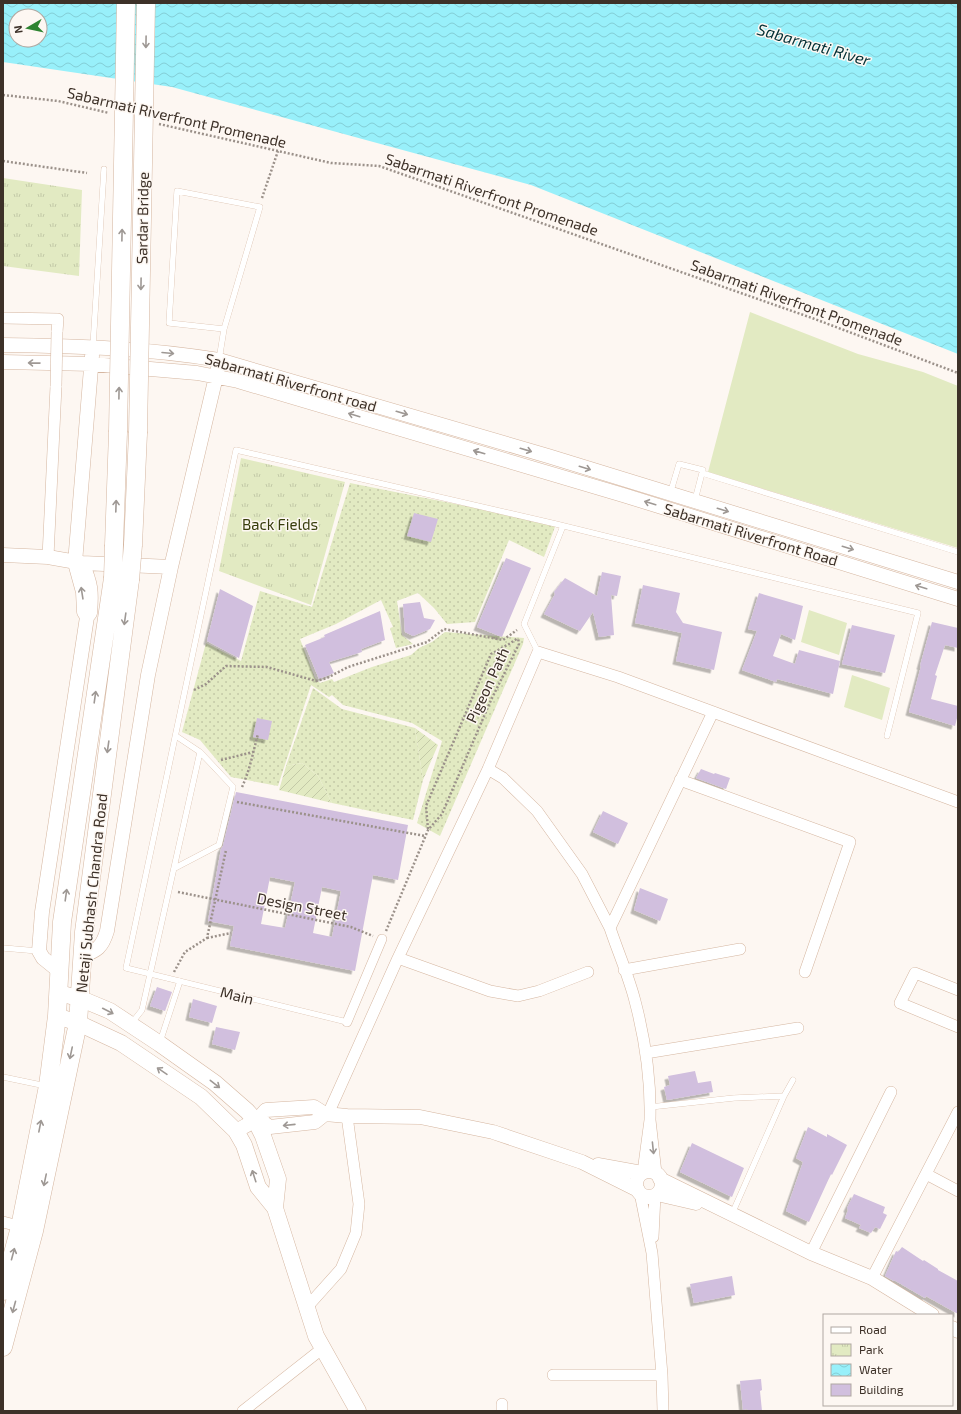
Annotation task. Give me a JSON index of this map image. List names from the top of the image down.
{
  "streets": {
    "main road": ["Sardar Bridge", "Netaji Subhash Chandra Road"],
    "street": ["Sabarmati Riverfront road", "Sabarmati Riverfront Road"],
    "lane": ["Main"],
    "path": ["Sabarmati Riverfront Promenade", "Pigeon Path", "Design Street"]
  },
  "crossings": [
    ["Sardar Bridge", "Netaji Subhash Chandra Road"],
    ["Sabarmati Riverfront road", "Sabarmati Riverfront Road"],
    ["Pigeon Path", "Design Street"]
  ],
  "water": ["Sabarmati River"],
  "parks": ["Back Fields"],
  "legend": [
    "Road",
    "Park",
    "Water",
    "Building"
  ],
  "north": "left"
}
